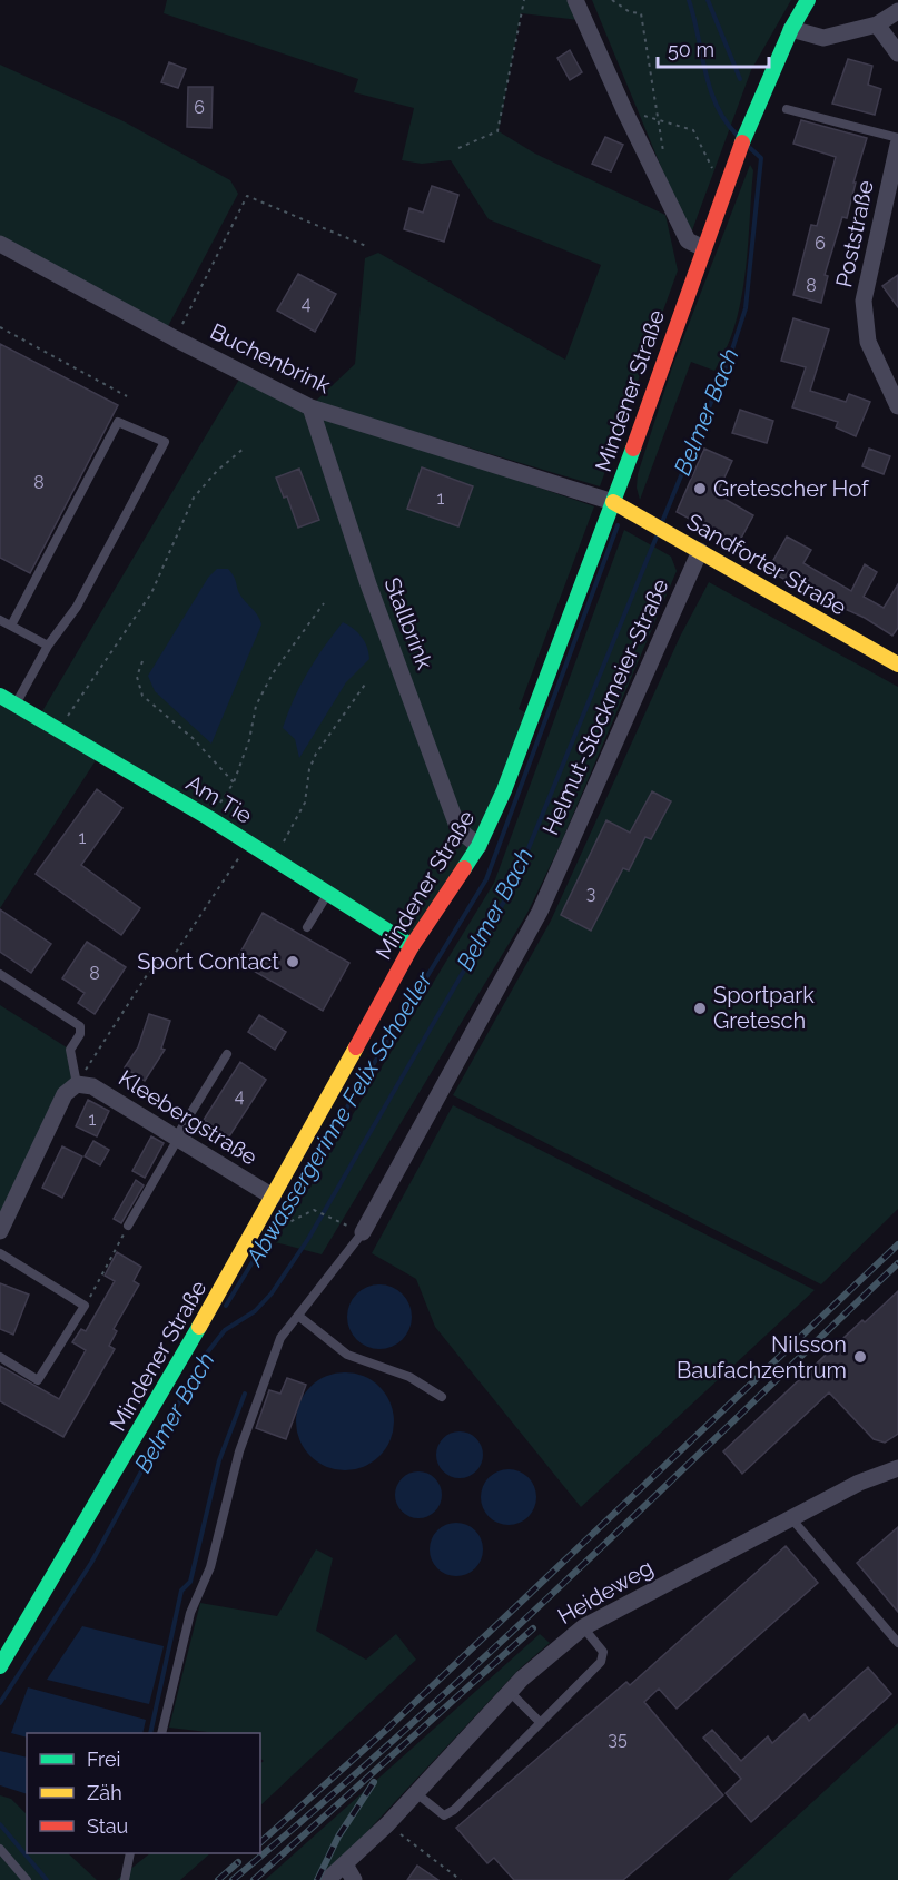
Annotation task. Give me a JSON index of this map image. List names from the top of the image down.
{
  "streets": {
    "main road": ["Mindener Straße", "Sandforter Straße", "Am Tie"],
    "street": [
      "Poststraße",
      "Buchenbrink",
      "Stallbrink",
      "Helmut-Stockmeier-Straße",
      "Kleebergstraße",
      "Heideweg"
    ]
  },
  "crossings": [
    ["Buchenbrink", "Mindener Straße"],
    ["Buchenbrink", "Sandforter Straße"],
    ["Buchenbrink", "Stallbrink"],
    ["Mindener Straße", "Sandforter Straße"],
    ["Mindener Straße", "Stallbrink"],
    ["Mindener Straße", "Am Tie"],
    ["Mindener Straße", "Kleebergstraße"],
    ["Sandforter Straße", "Helmut-Stockmeier-Straße"]
  ],
  "water": ["Belmer Bach", "Abwassergerinne Felix Schoeller"],
  "places": [
    "Gretescher Hof",
    "Sport Contact",
    "Sportpark Gretesch",
    "Nilsson Baufachzentrum"
  ],
  "house_numbers": [
    "6",
    "6",
    "8",
    "4",
    "8",
    "1",
    "1",
    "3",
    "8",
    "4",
    "1",
    "35"
  ],
  "legend": ["Frei", "Zäh", "Stau"],
  "scale_bar": "50 m"
}
